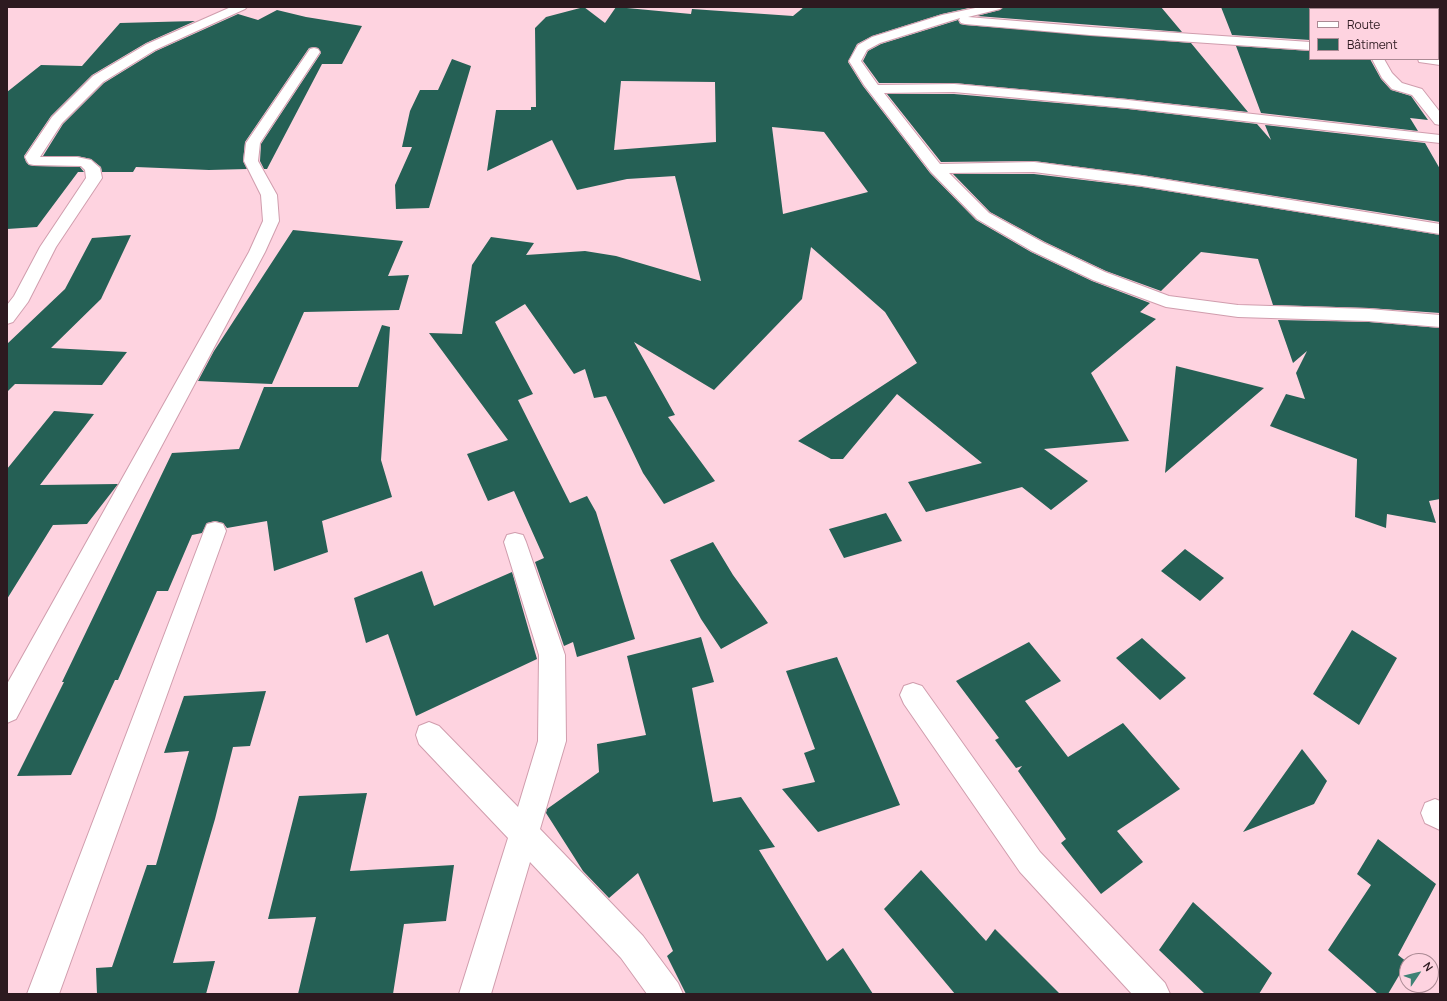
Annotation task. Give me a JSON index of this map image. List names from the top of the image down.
{
  "legend": ["Route", "Bâtiment"],
  "north": "top right"
}
